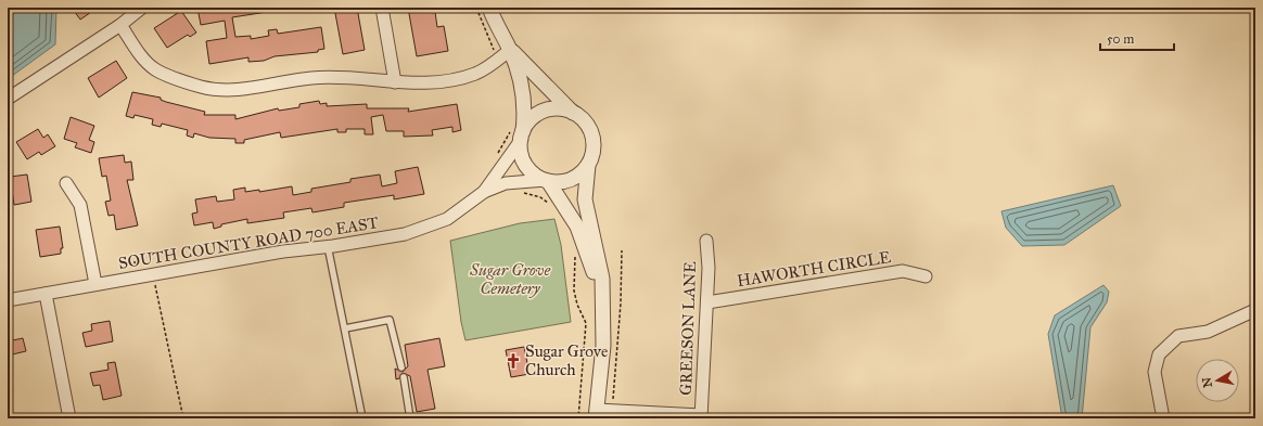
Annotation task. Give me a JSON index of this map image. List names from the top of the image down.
{
  "streets": {
    "street": ["SOUTH COUNTY ROAD 700 EAST", "HAWORTH CIRCLE", "GREESON LANE"]
  },
  "crossings": [
    ["HAWORTH CIRCLE", "GREESON LANE"]
  ],
  "parks": ["Sugar Grove Cemetery"],
  "places": {
    "church": ["Sugar Grove Church"]
  },
  "scale_bar": "50 m",
  "north": "left"
}
